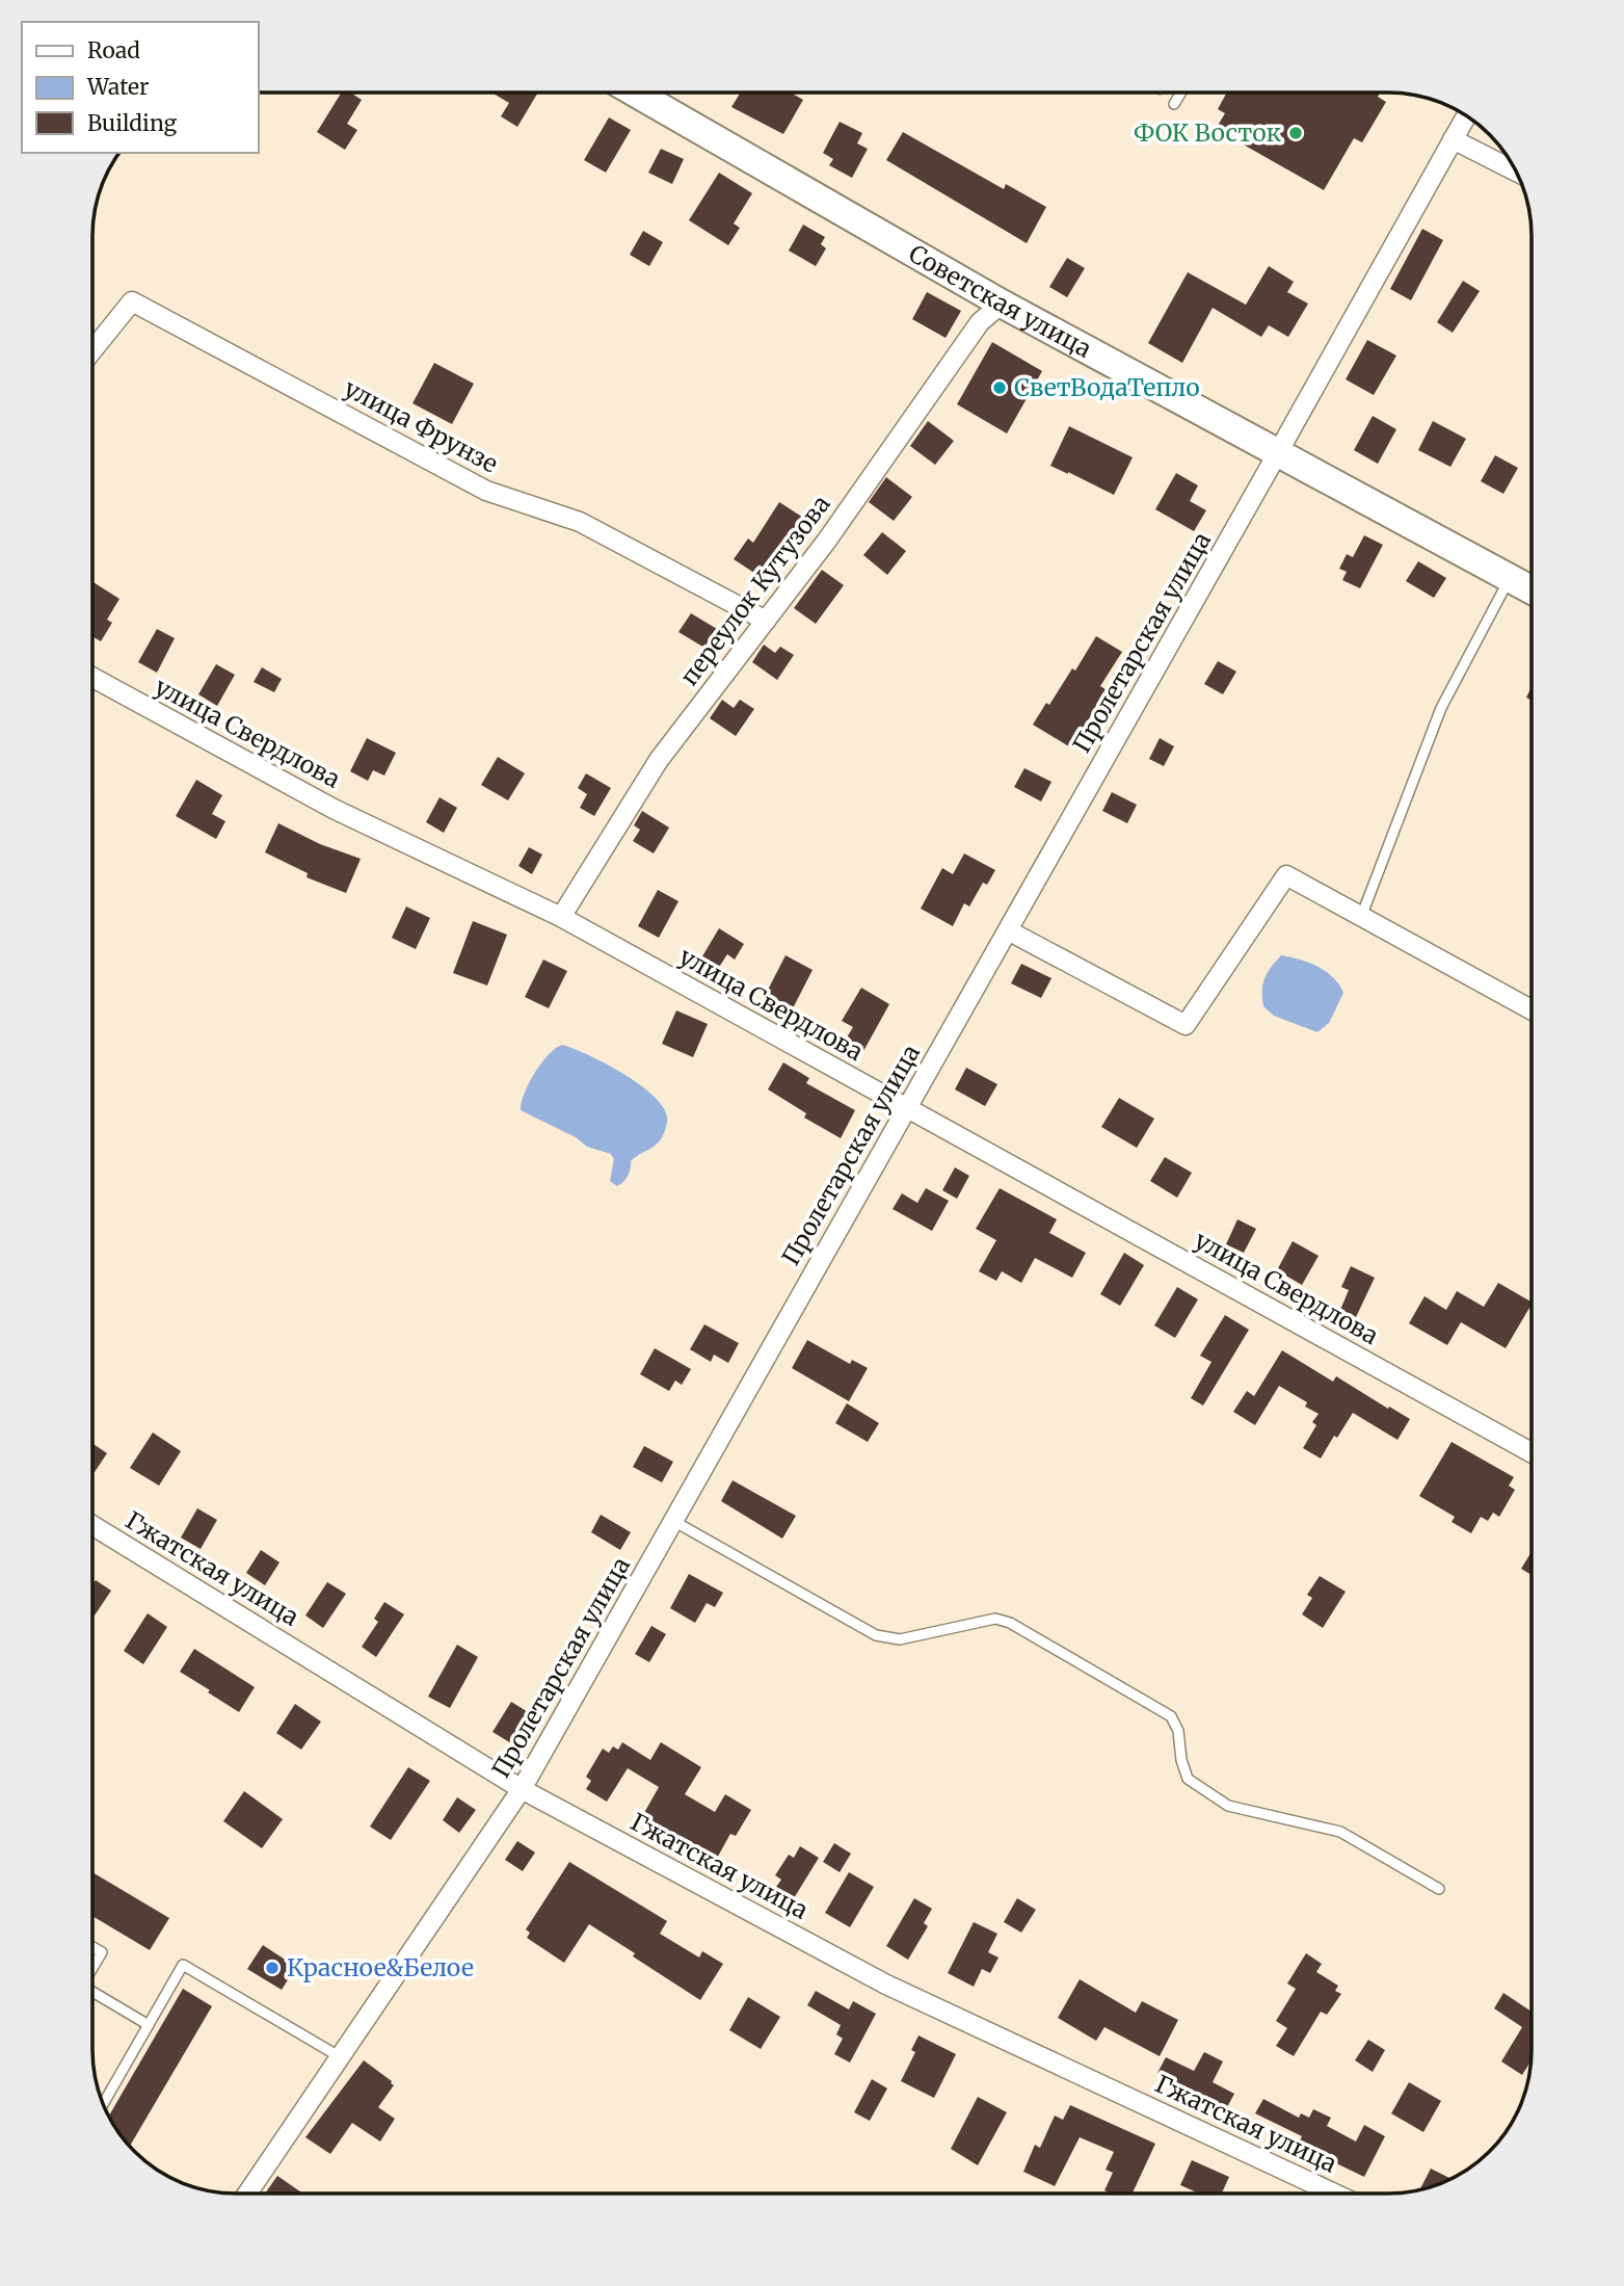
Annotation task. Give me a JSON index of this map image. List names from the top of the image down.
{
  "streets": {
    "main road": ["Советская улица"],
    "street": [
      "улица Фрунзе",
      "переулок Кутузова",
      "Пролетарская улица",
      "улица Свердлова",
      "Гжатская улица"
    ]
  },
  "crossings": [
    ["Советская улица", "переулок Кутузова"],
    ["Советская улица", "Пролетарская улица"],
    ["улица Фрунзе", "переулок Кутузова"],
    ["переулок Кутузова", "улица Свердлова"],
    ["Пролетарская улица", "улица Свердлова"],
    ["Пролетарская улица", "Гжатская улица"]
  ],
  "places": ["ФОК Восток", "СветВодаТепло", "Красное&Белое"],
  "legend": ["Road", "Water", "Building"]
}
